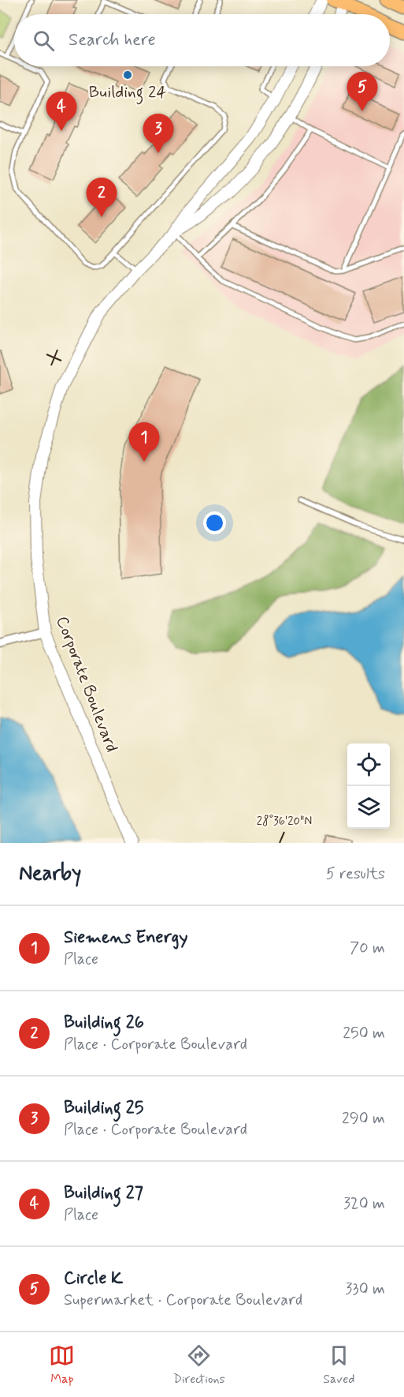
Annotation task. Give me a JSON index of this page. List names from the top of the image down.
{
  "streets": {
    "street": ["Corporate Boulevard"]
  },
  "places": ["Building 24"],
  "page": {
    "search": "Search here",
    "pins": [
      "5",
      "4",
      "3",
      "2",
      "1"
    ],
    "heading": ["Nearby", "5 results"],
    "list": [
      {
        "mark": "1",
        "name": "Siemens Energy",
        "note": "Place",
        "value": "70 m"
      },
      {
        "mark": "2",
        "name": "Building 26",
        "note": "Place · Corporate Boulevard",
        "value": "250 m"
      },
      {
        "mark": "3",
        "name": "Building 25",
        "note": "Place · Corporate Boulevard",
        "value": "290 m"
      },
      {
        "mark": "4",
        "name": "Building 27",
        "note": "Place",
        "value": "320 m"
      },
      {
        "mark": "5",
        "name": "Circle K",
        "note": "Supermarket · Corporate Boulevard",
        "value": "330 m"
      }
    ],
    "nav": ["Map", "Directions", "Saved"]
  },
  "coordinates": ["28°36'20\"N"]
}
